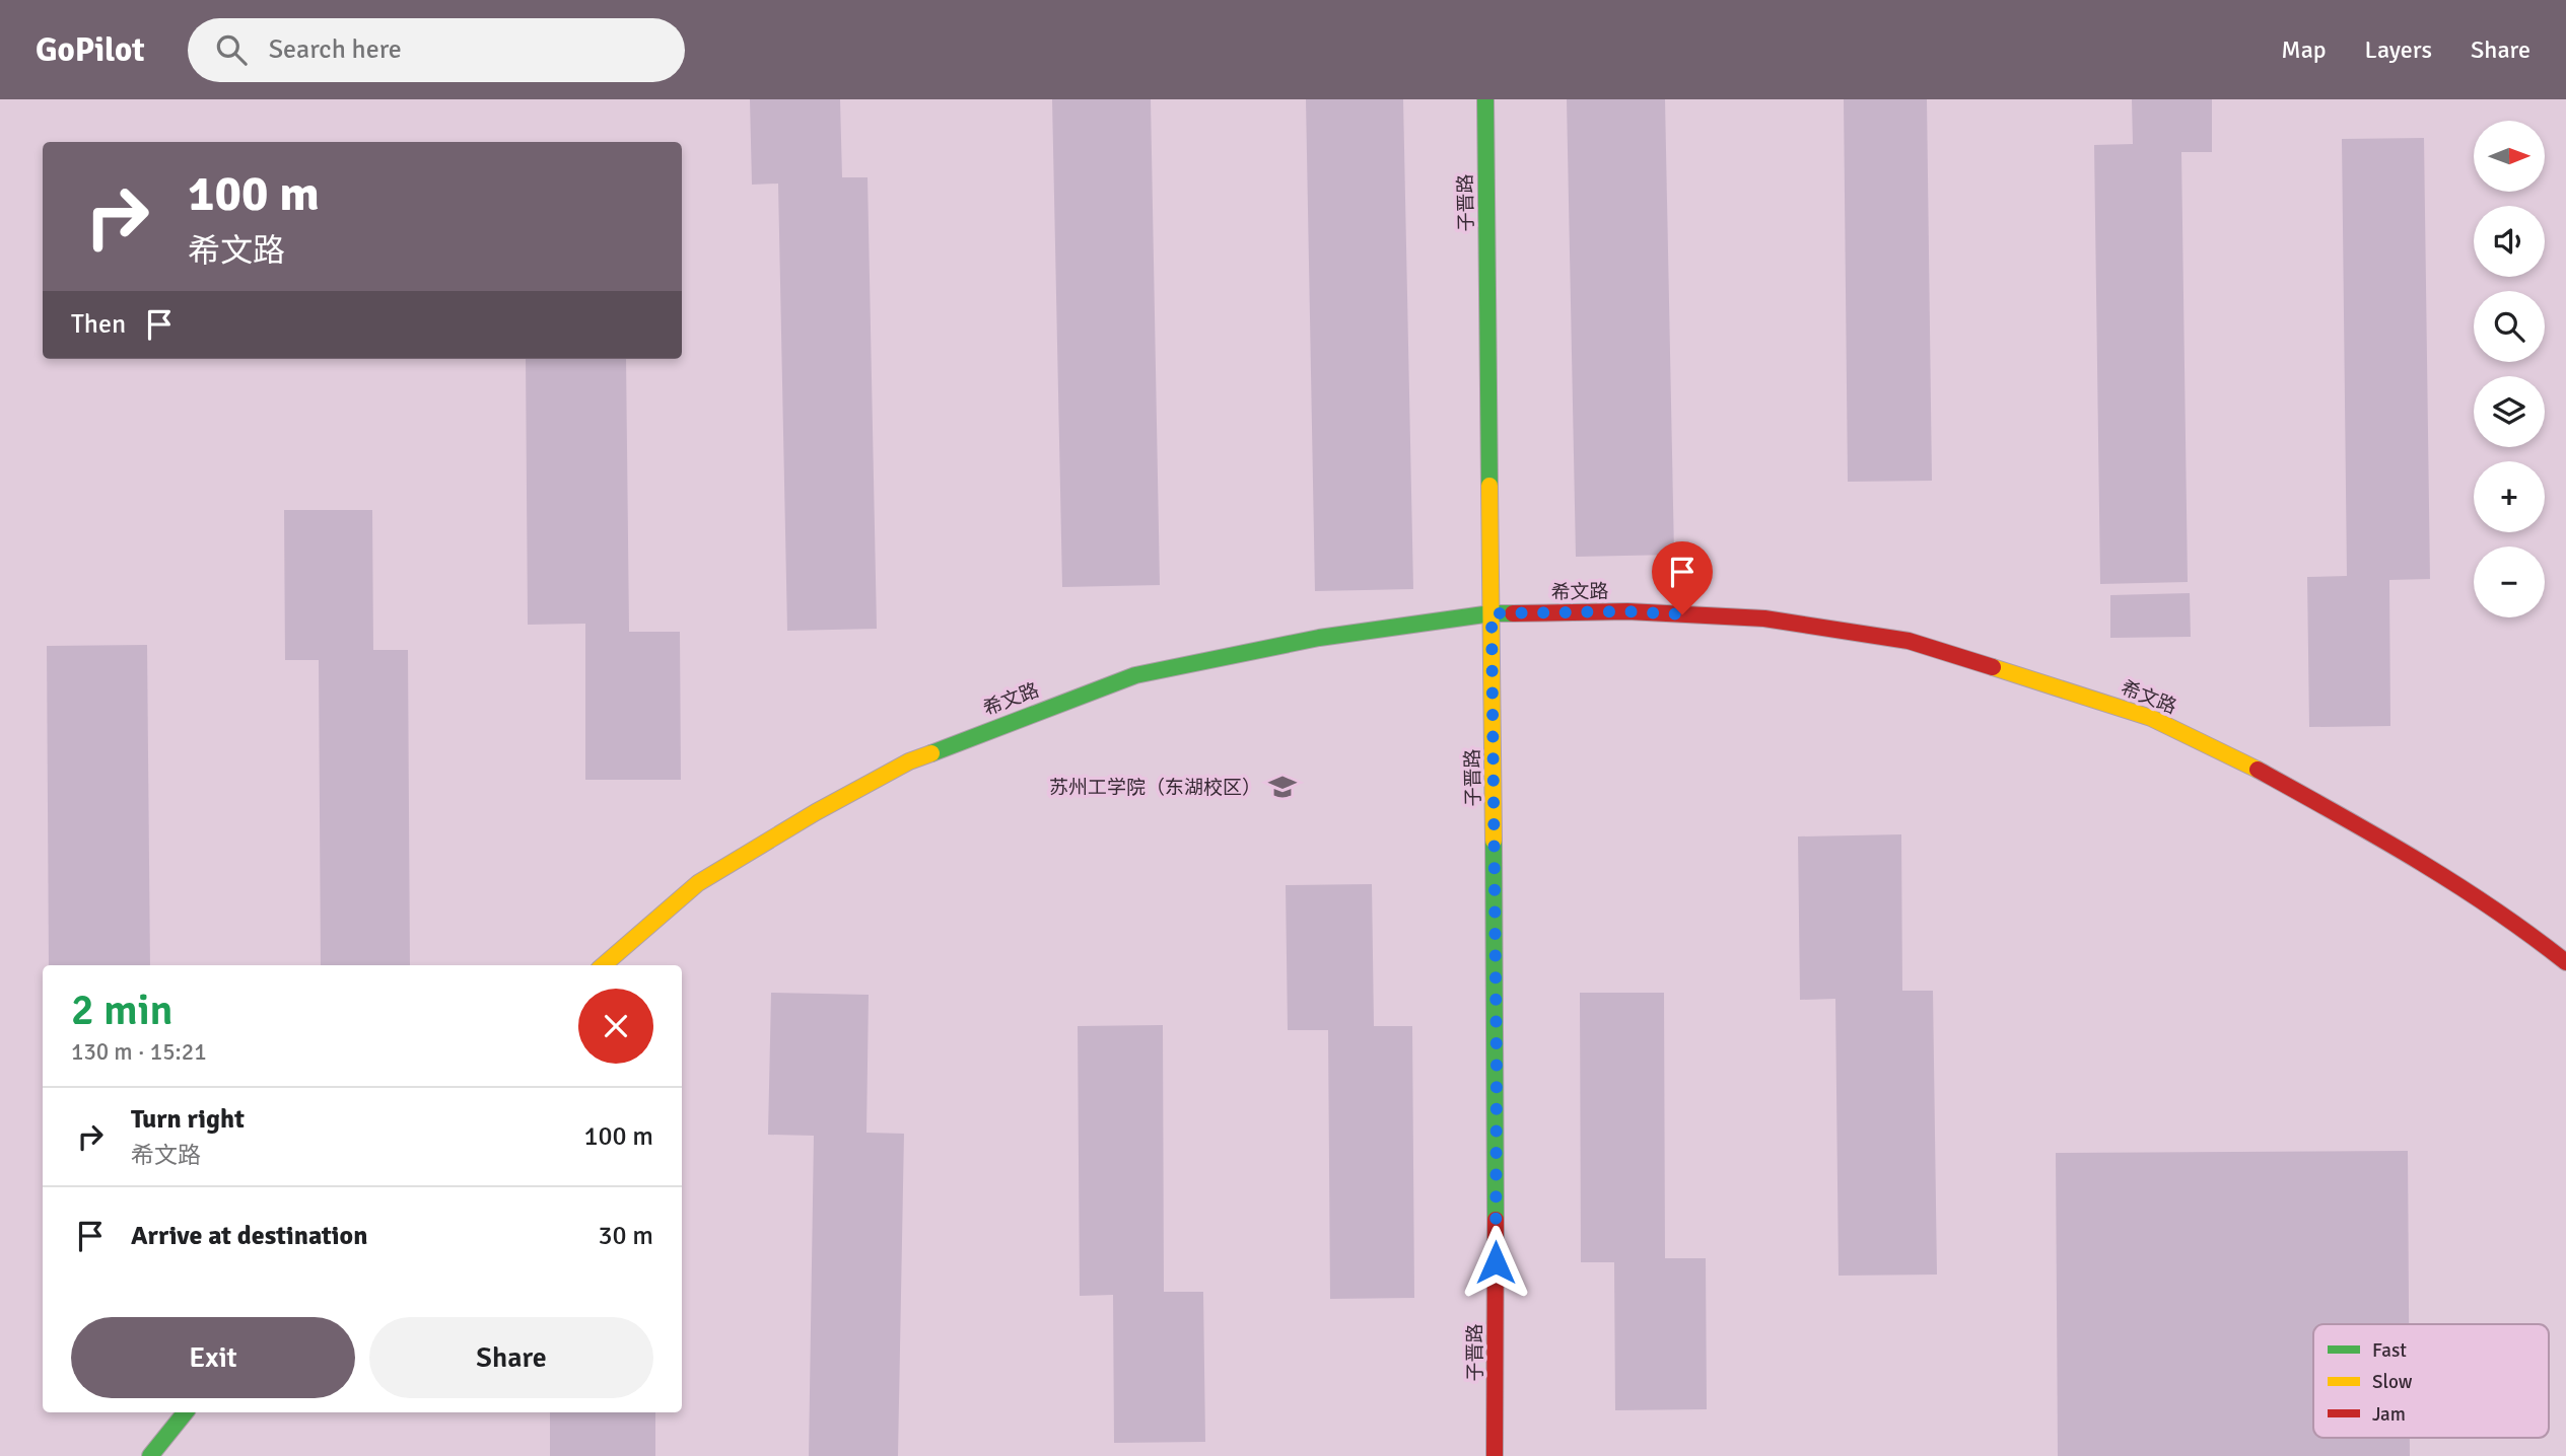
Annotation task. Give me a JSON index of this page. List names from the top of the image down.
{
  "streets": {
    "street": ["子晋路", "希文路"]
  },
  "crossings": [
    ["子晋路", "希文路"]
  ],
  "places": {
    "school or university": ["苏州工学院（东湖校区）"]
  },
  "legend": ["Fast", "Slow", "Jam"],
  "north": "right",
  "page": {
    "header": "GoPilot",
    "search": "Search here",
    "nav": ["Map", "Layers", "Share"],
    "map_buttons": ["+", "−"],
    "turn": ["100 m", "希文路"],
    "then": "Then",
    "heading": ["2 min", "130 m · 15:21"],
    "list": [
      {
        "name": "Turn right",
        "note": "希文路",
        "value": "100 m"
      },
      {
        "name": "Arrive at destination",
        "value": "30 m"
      }
    ],
    "buttons": ["Exit", "Share"]
  }
}
